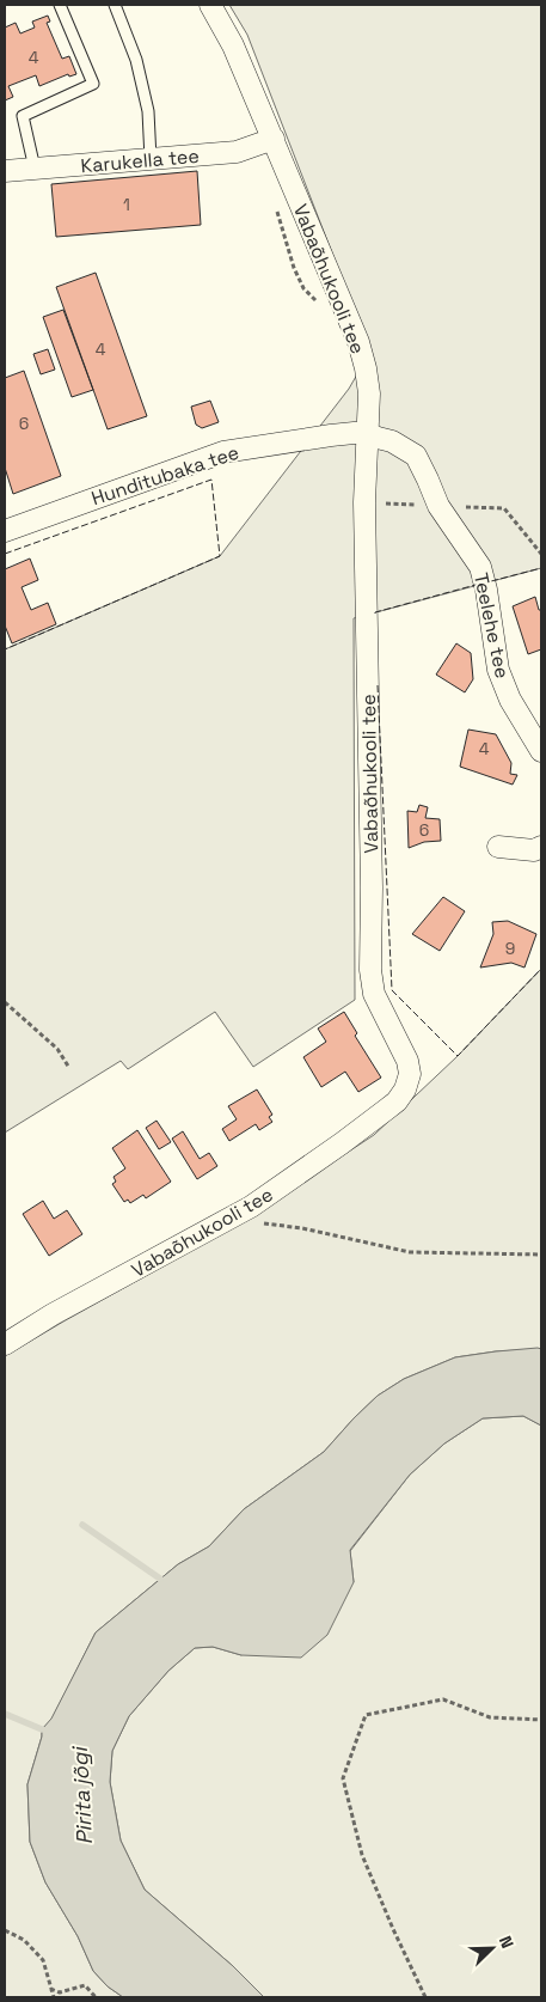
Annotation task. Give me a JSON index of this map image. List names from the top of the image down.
{
  "streets": {
    "street": [
      "Karukella tee",
      "Vabaõhukooli tee",
      "Hunditubaka tee",
      "Teelehe tee"
    ]
  },
  "crossings": [
    ["Karukella tee", "Vabaõhukooli tee"],
    ["Vabaõhukooli tee", "Hunditubaka tee"],
    ["Vabaõhukooli tee", "Teelehe tee"],
    ["Hunditubaka tee", "Teelehe tee"]
  ],
  "water": ["Pirita jõgi"],
  "house_numbers": [
    "4",
    "1",
    "4",
    "6",
    "4",
    "6",
    "9"
  ],
  "north": "top right"
}
